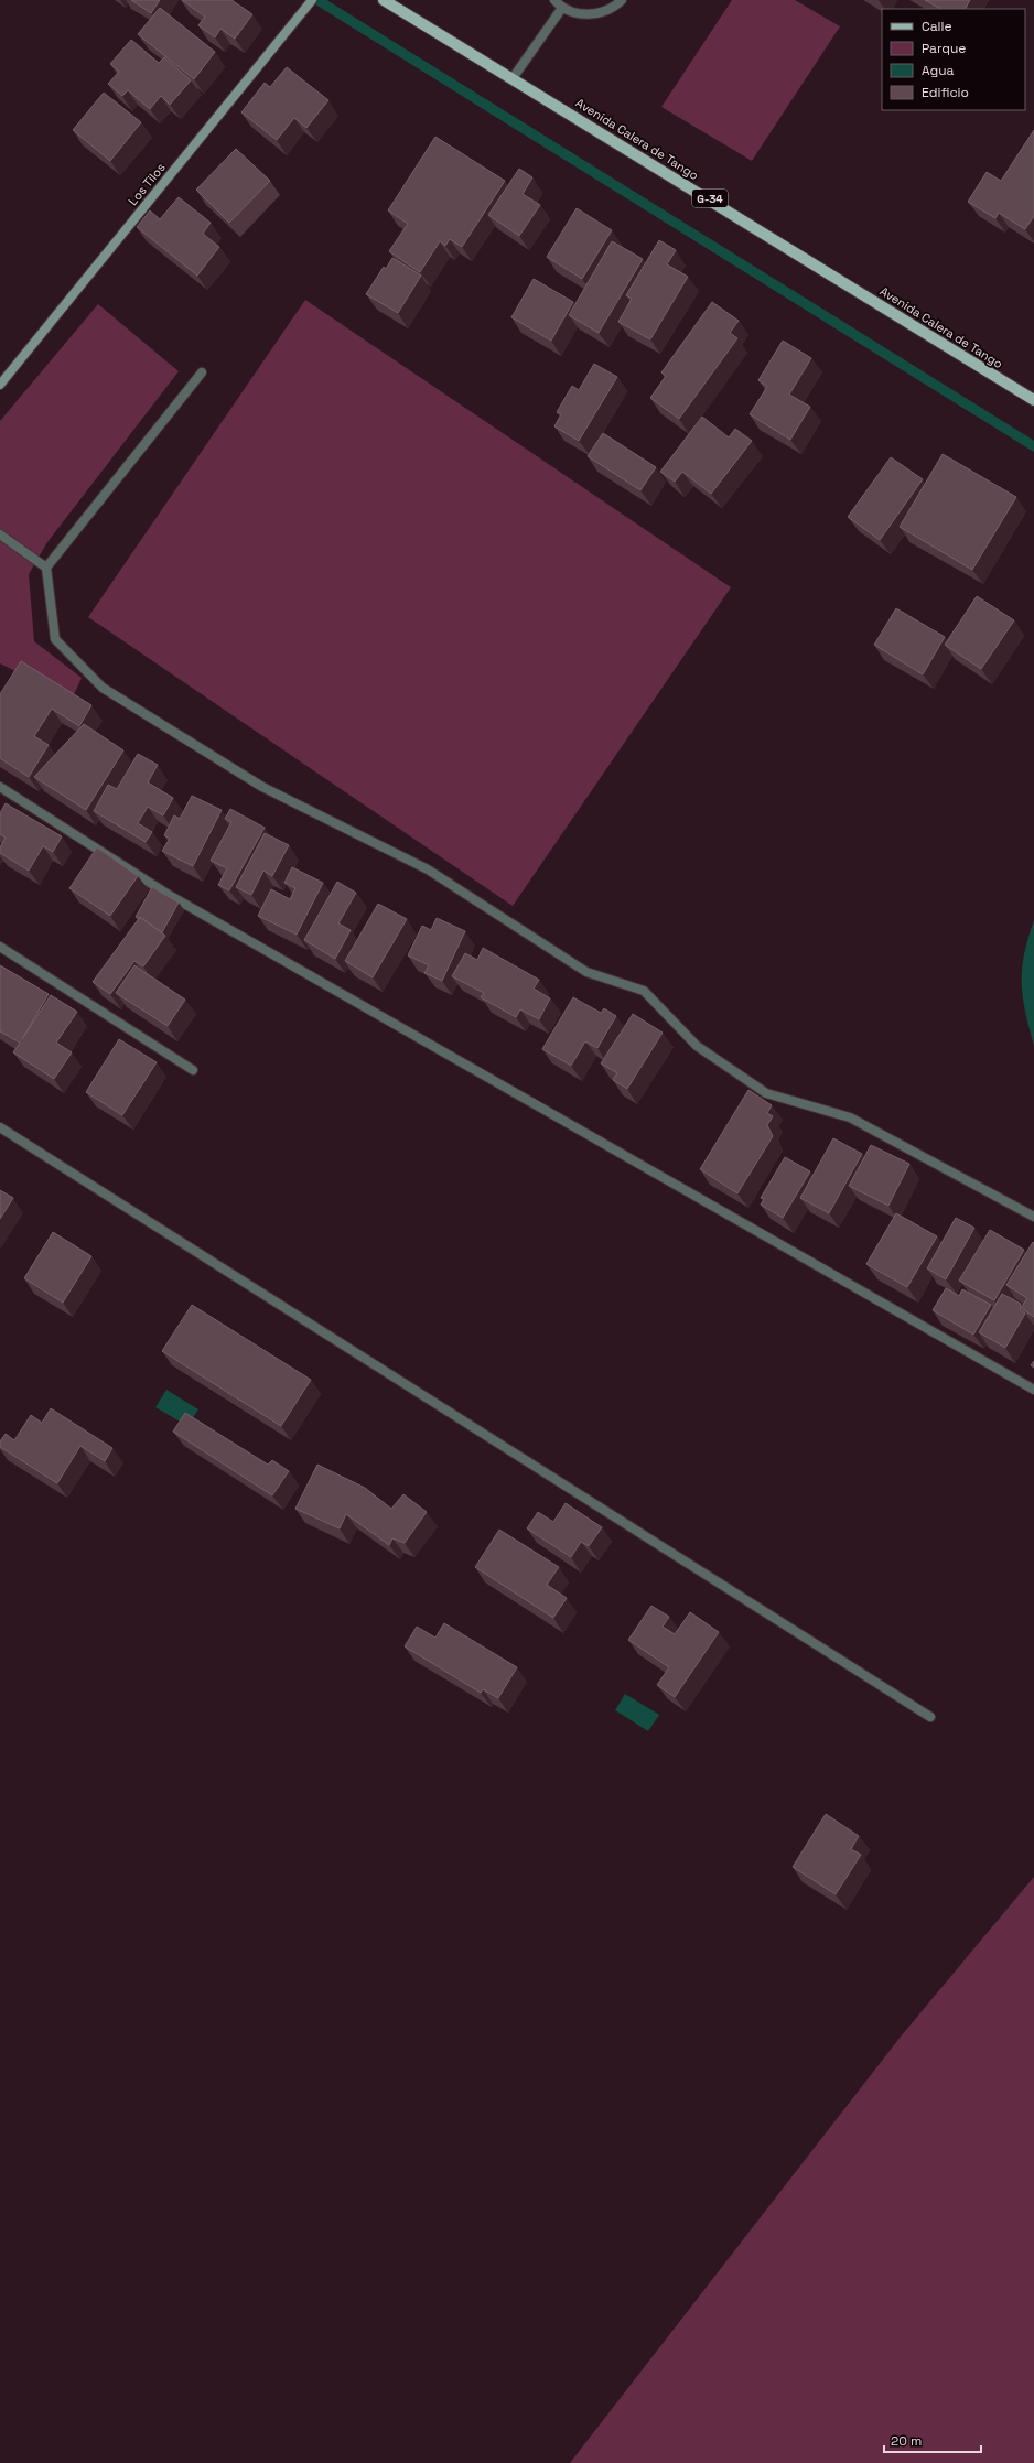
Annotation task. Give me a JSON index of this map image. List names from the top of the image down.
{
  "streets": {
    "main road": ["Avenida Calera de Tango", "G-34"],
    "street": ["Los Tilos"]
  },
  "legend": [
    "Calle",
    "Parque",
    "Agua",
    "Edificio"
  ],
  "scale_bar": "20 m"
}
